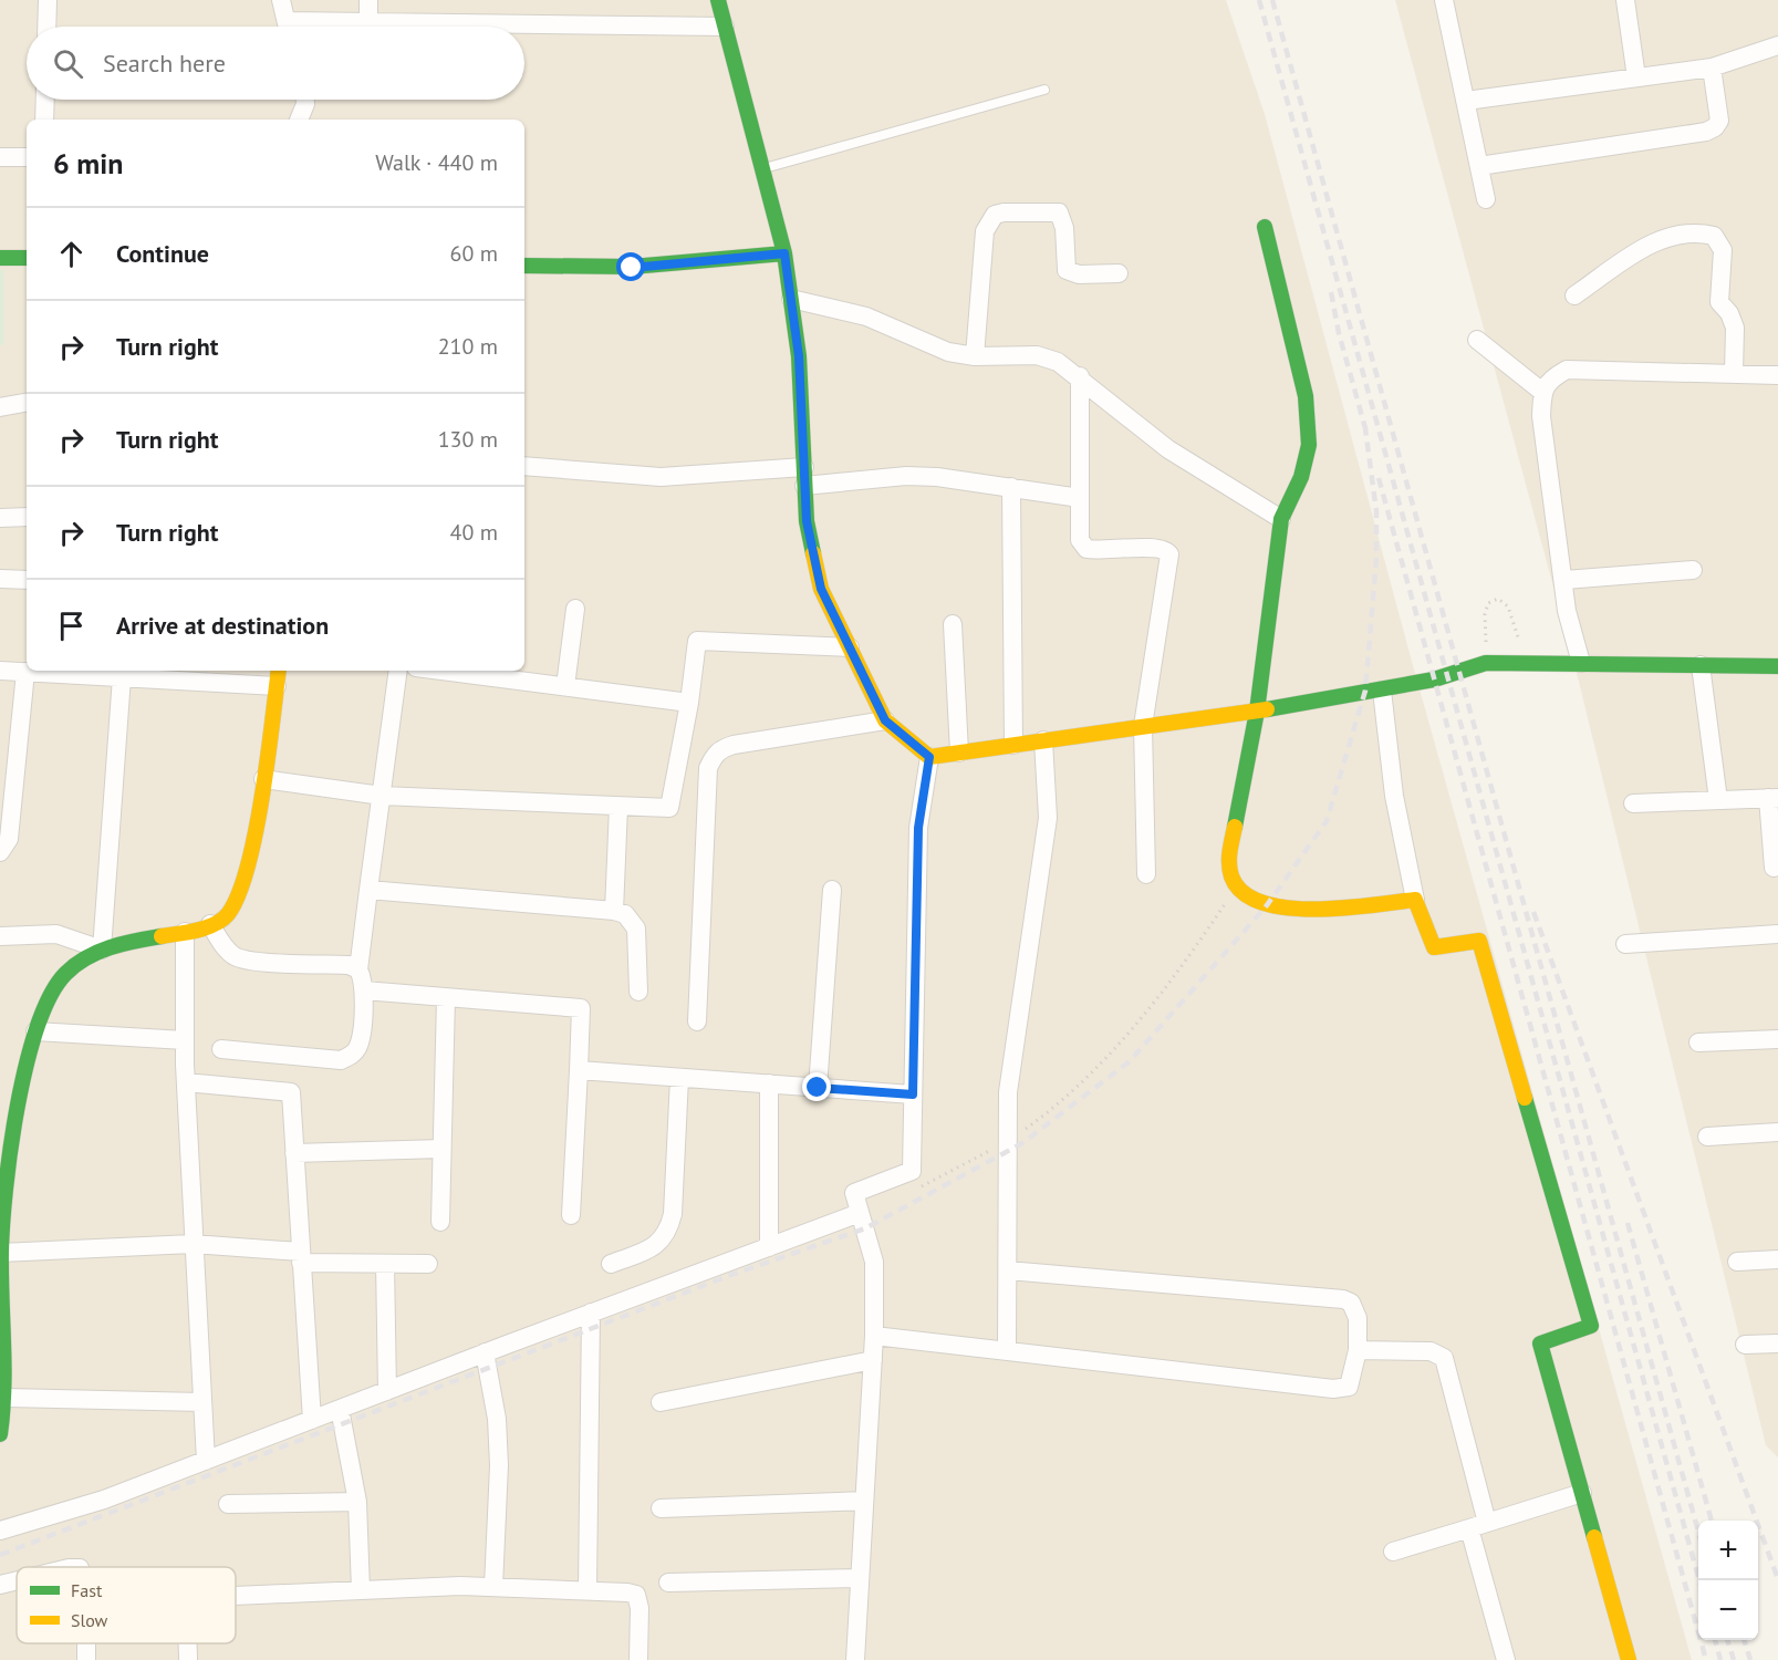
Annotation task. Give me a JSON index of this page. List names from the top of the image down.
{
  "legend": ["Fast", "Slow"],
  "page": {
    "search": "Search here",
    "heading": ["6 min", "Walk · 440 m"],
    "list": [
      ["Continue", "60 m"],
      ["Turn right", "210 m"],
      ["Turn right", "130 m"],
      ["Turn right", "40 m"],
      "Arrive at destination"
    ],
    "map_buttons": ["+", "−"]
  }
}
